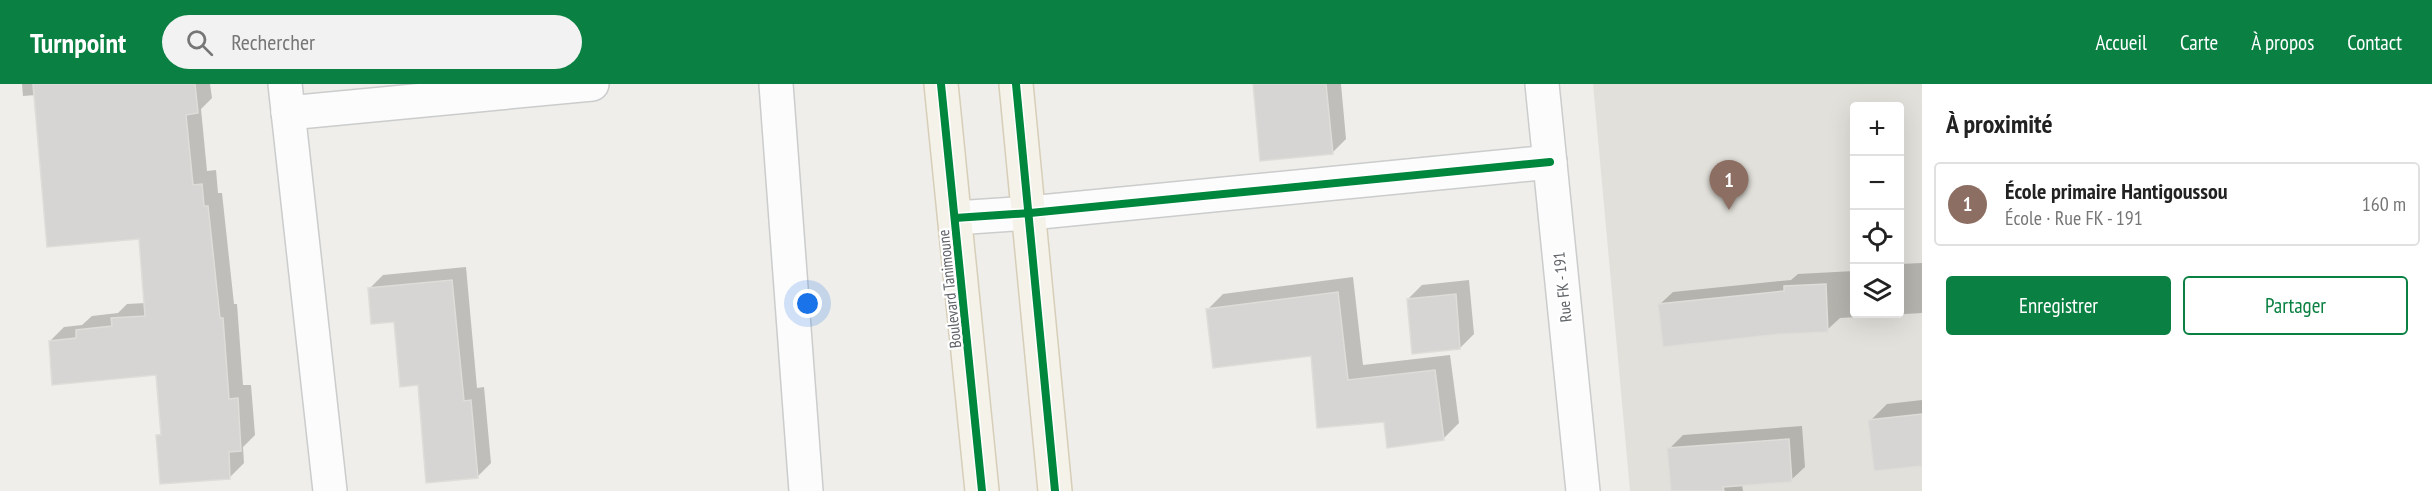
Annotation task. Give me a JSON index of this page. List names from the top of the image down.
{
  "streets": {
    "main road": ["Boulevard Tanimoune"],
    "street": ["Rue FK - 191"]
  },
  "page": {
    "header": "Turnpoint",
    "search": "Rechercher",
    "nav": [
      "Accueil",
      "Carte",
      "À propos",
      "Contact"
    ],
    "heading": "À proximité",
    "map_buttons": ["+", "−"],
    "pins": "1",
    "list": [
      {
        "mark": "1",
        "name": "École primaire Hantigoussou",
        "note": "École · Rue FK - 191",
        "value": "160 m"
      }
    ],
    "buttons": ["Enregistrer", "Partager"]
  }
}
